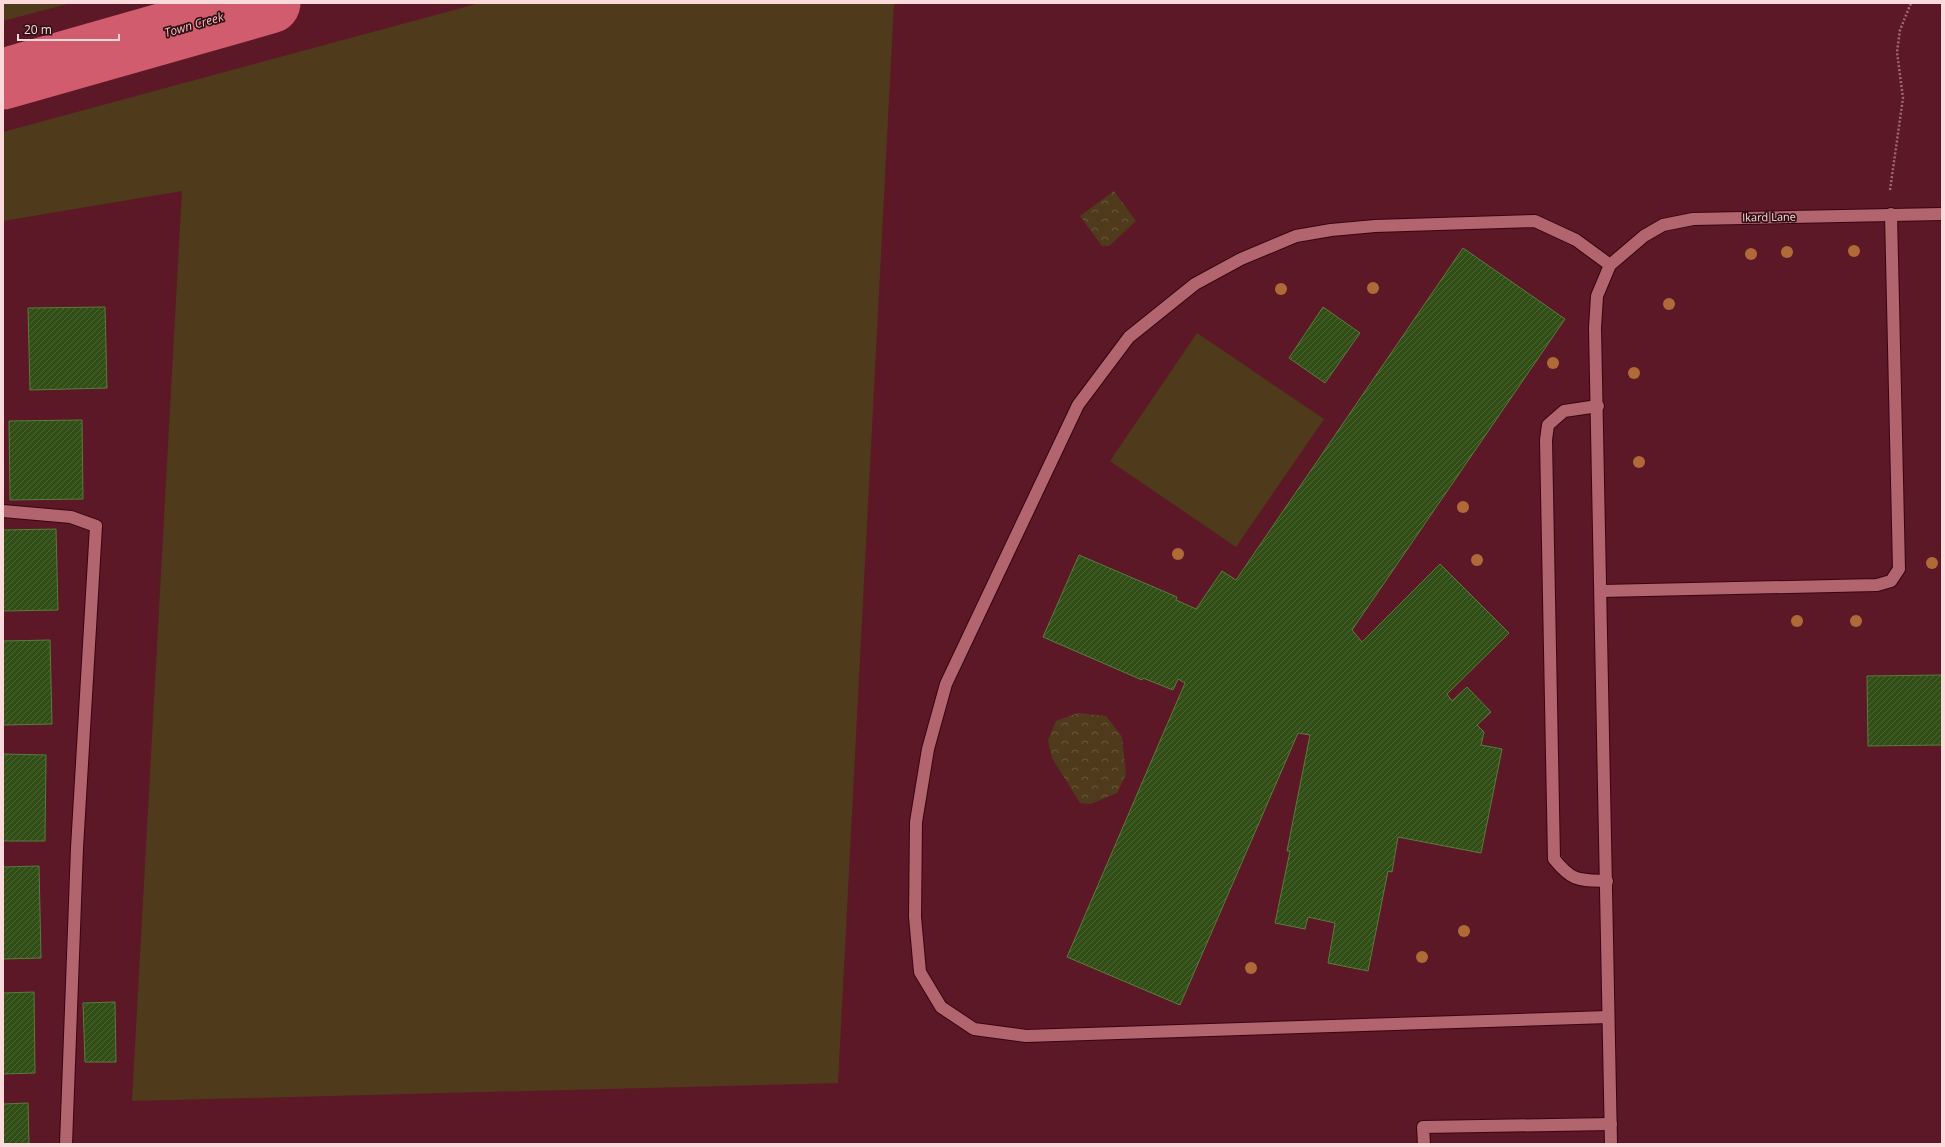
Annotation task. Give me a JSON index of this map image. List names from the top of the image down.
{
  "streets": {
    "street": ["Ikard Lane"]
  },
  "water": ["Town Creek"],
  "scale_bar": "20 m"
}
